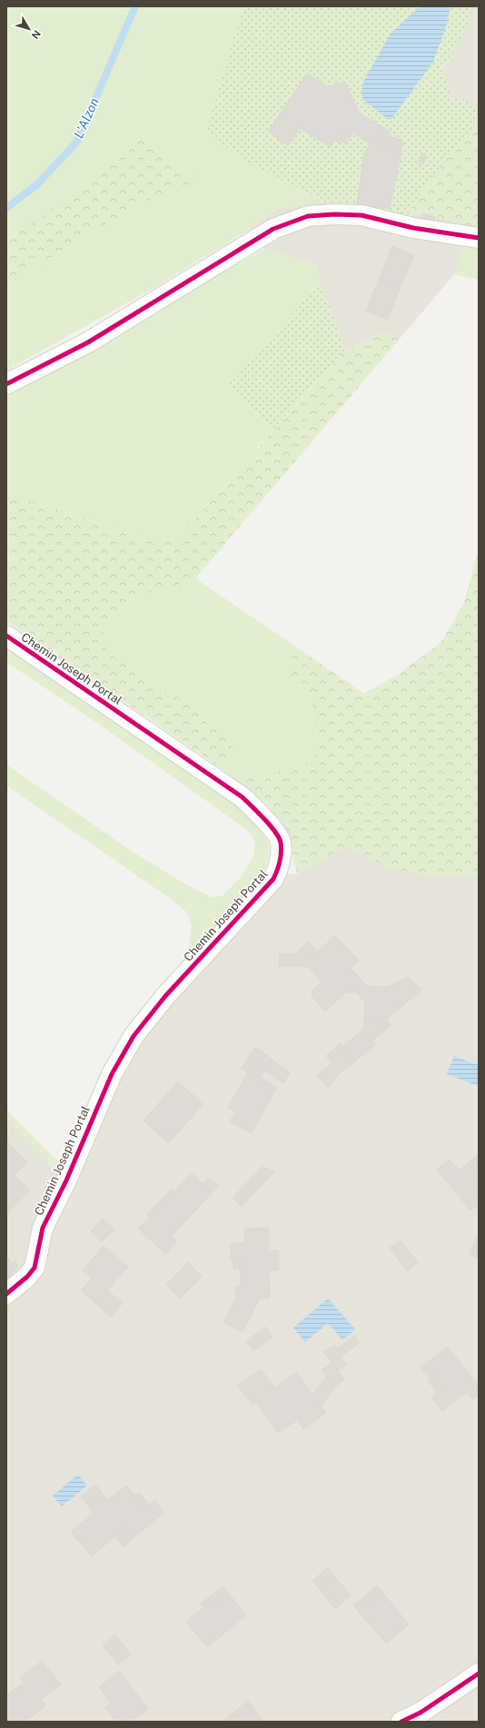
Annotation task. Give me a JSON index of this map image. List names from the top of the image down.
{
  "streets": {
    "street": ["Chemin Joseph Portal"]
  },
  "water": ["L'Alzon"],
  "north": "bottom right"
}
